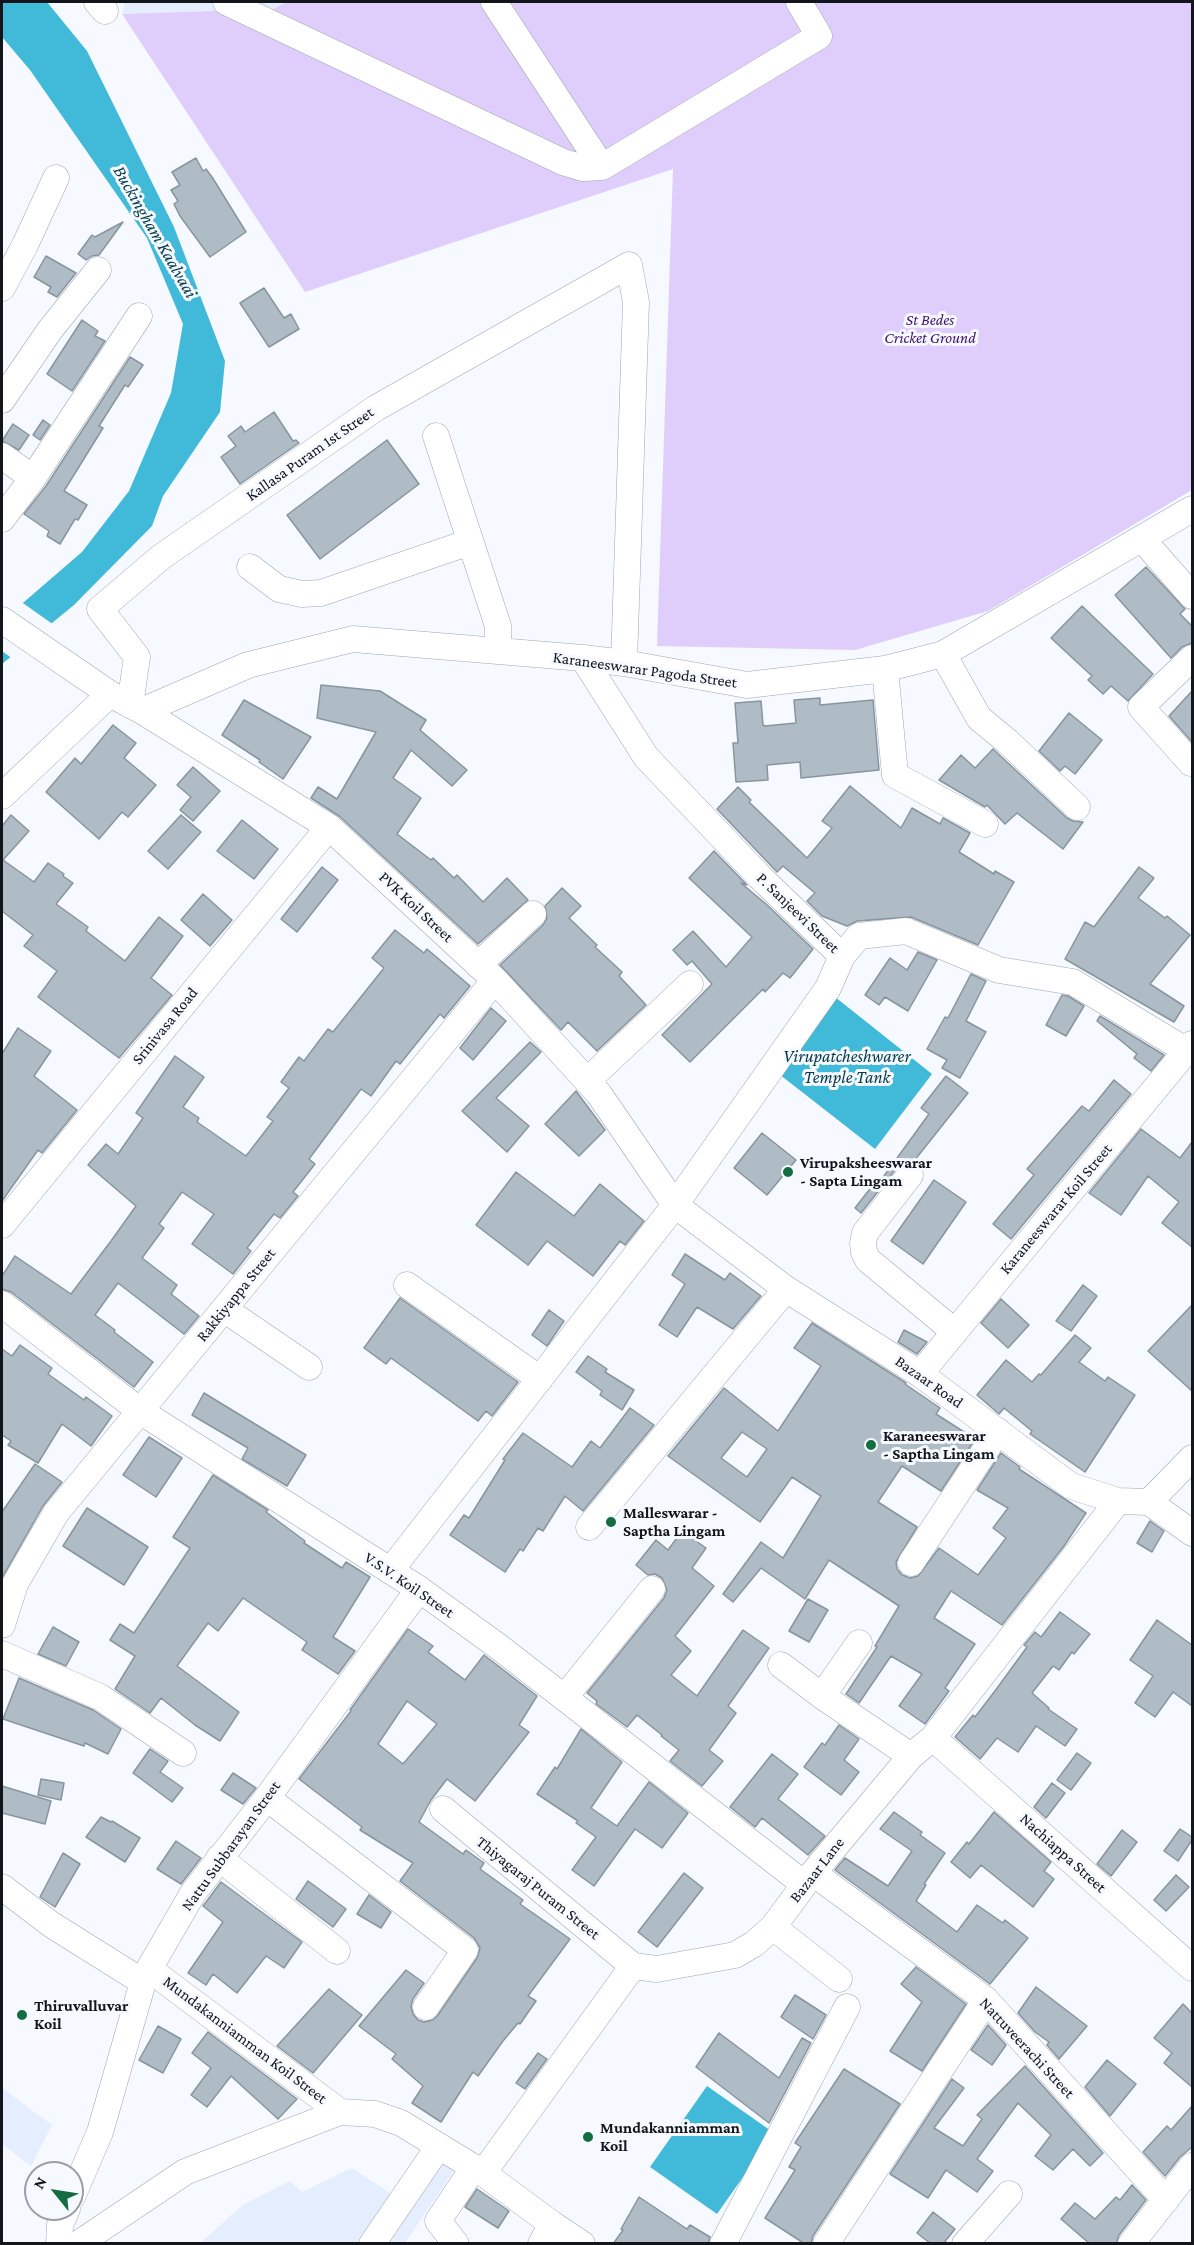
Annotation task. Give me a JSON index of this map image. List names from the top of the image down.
{
  "streets": {
    "street": [
      "Kallasa Puram 1st Street",
      "Karaneeswarar Pagoda Street",
      "PVK Koil Street",
      "P. Sanjeevi Street",
      "Srinivasa Road",
      "Karaneeswarar Koil Street",
      "Rakkiyappa Street",
      "Bazaar Road",
      "V.S.V. Koil Street",
      "Nattu Subbarayan Street",
      "Nachiappa Street",
      "Bazaar Lane",
      "Thiyagaraj Puram Street",
      "Mundakanniamman Koil Street",
      "Nattuveerachi Street"
    ]
  },
  "crossings": [
    ["Kallasa Puram 1st Street", "Karaneeswarar Pagoda Street"],
    ["Kallasa Puram 1st Street", "PVK Koil Street"],
    ["Karaneeswarar Pagoda Street", "PVK Koil Street"],
    ["Karaneeswarar Pagoda Street", "P. Sanjeevi Street"],
    ["PVK Koil Street", "Srinivasa Road"],
    ["PVK Koil Street", "Rakkiyappa Street"],
    ["PVK Koil Street", "Bazaar Road"],
    ["P. Sanjeevi Street", "Karaneeswarar Koil Street"],
    ["Karaneeswarar Koil Street", "Bazaar Road"],
    ["Rakkiyappa Street", "V.S.V. Koil Street"],
    ["Bazaar Road", "Bazaar Lane"],
    ["V.S.V. Koil Street", "Nattu Subbarayan Street"],
    ["V.S.V. Koil Street", "Bazaar Lane"],
    ["V.S.V. Koil Street", "Nattuveerachi Street"],
    ["Nattu Subbarayan Street", "Mundakanniamman Koil Street"],
    ["Nachiappa Street", "Bazaar Lane"],
    ["Bazaar Lane", "Thiyagaraj Puram Street"],
    ["Bazaar Lane", "Nattuveerachi Street"]
  ],
  "water": ["Buckingham Kaalvaai", "Virupatcheshwarer Temple Tank"],
  "parks": ["St Bedes Cricket Ground"],
  "places": [
    "Virupaksheeswarar - Sapta Lingam",
    "Karaneeswarar - Saptha Lingam",
    "Malleswarar - Saptha Lingam",
    "Thiruvalluvar Koil",
    "Mundakanniamman Koil"
  ],
  "north": "top left"
}
